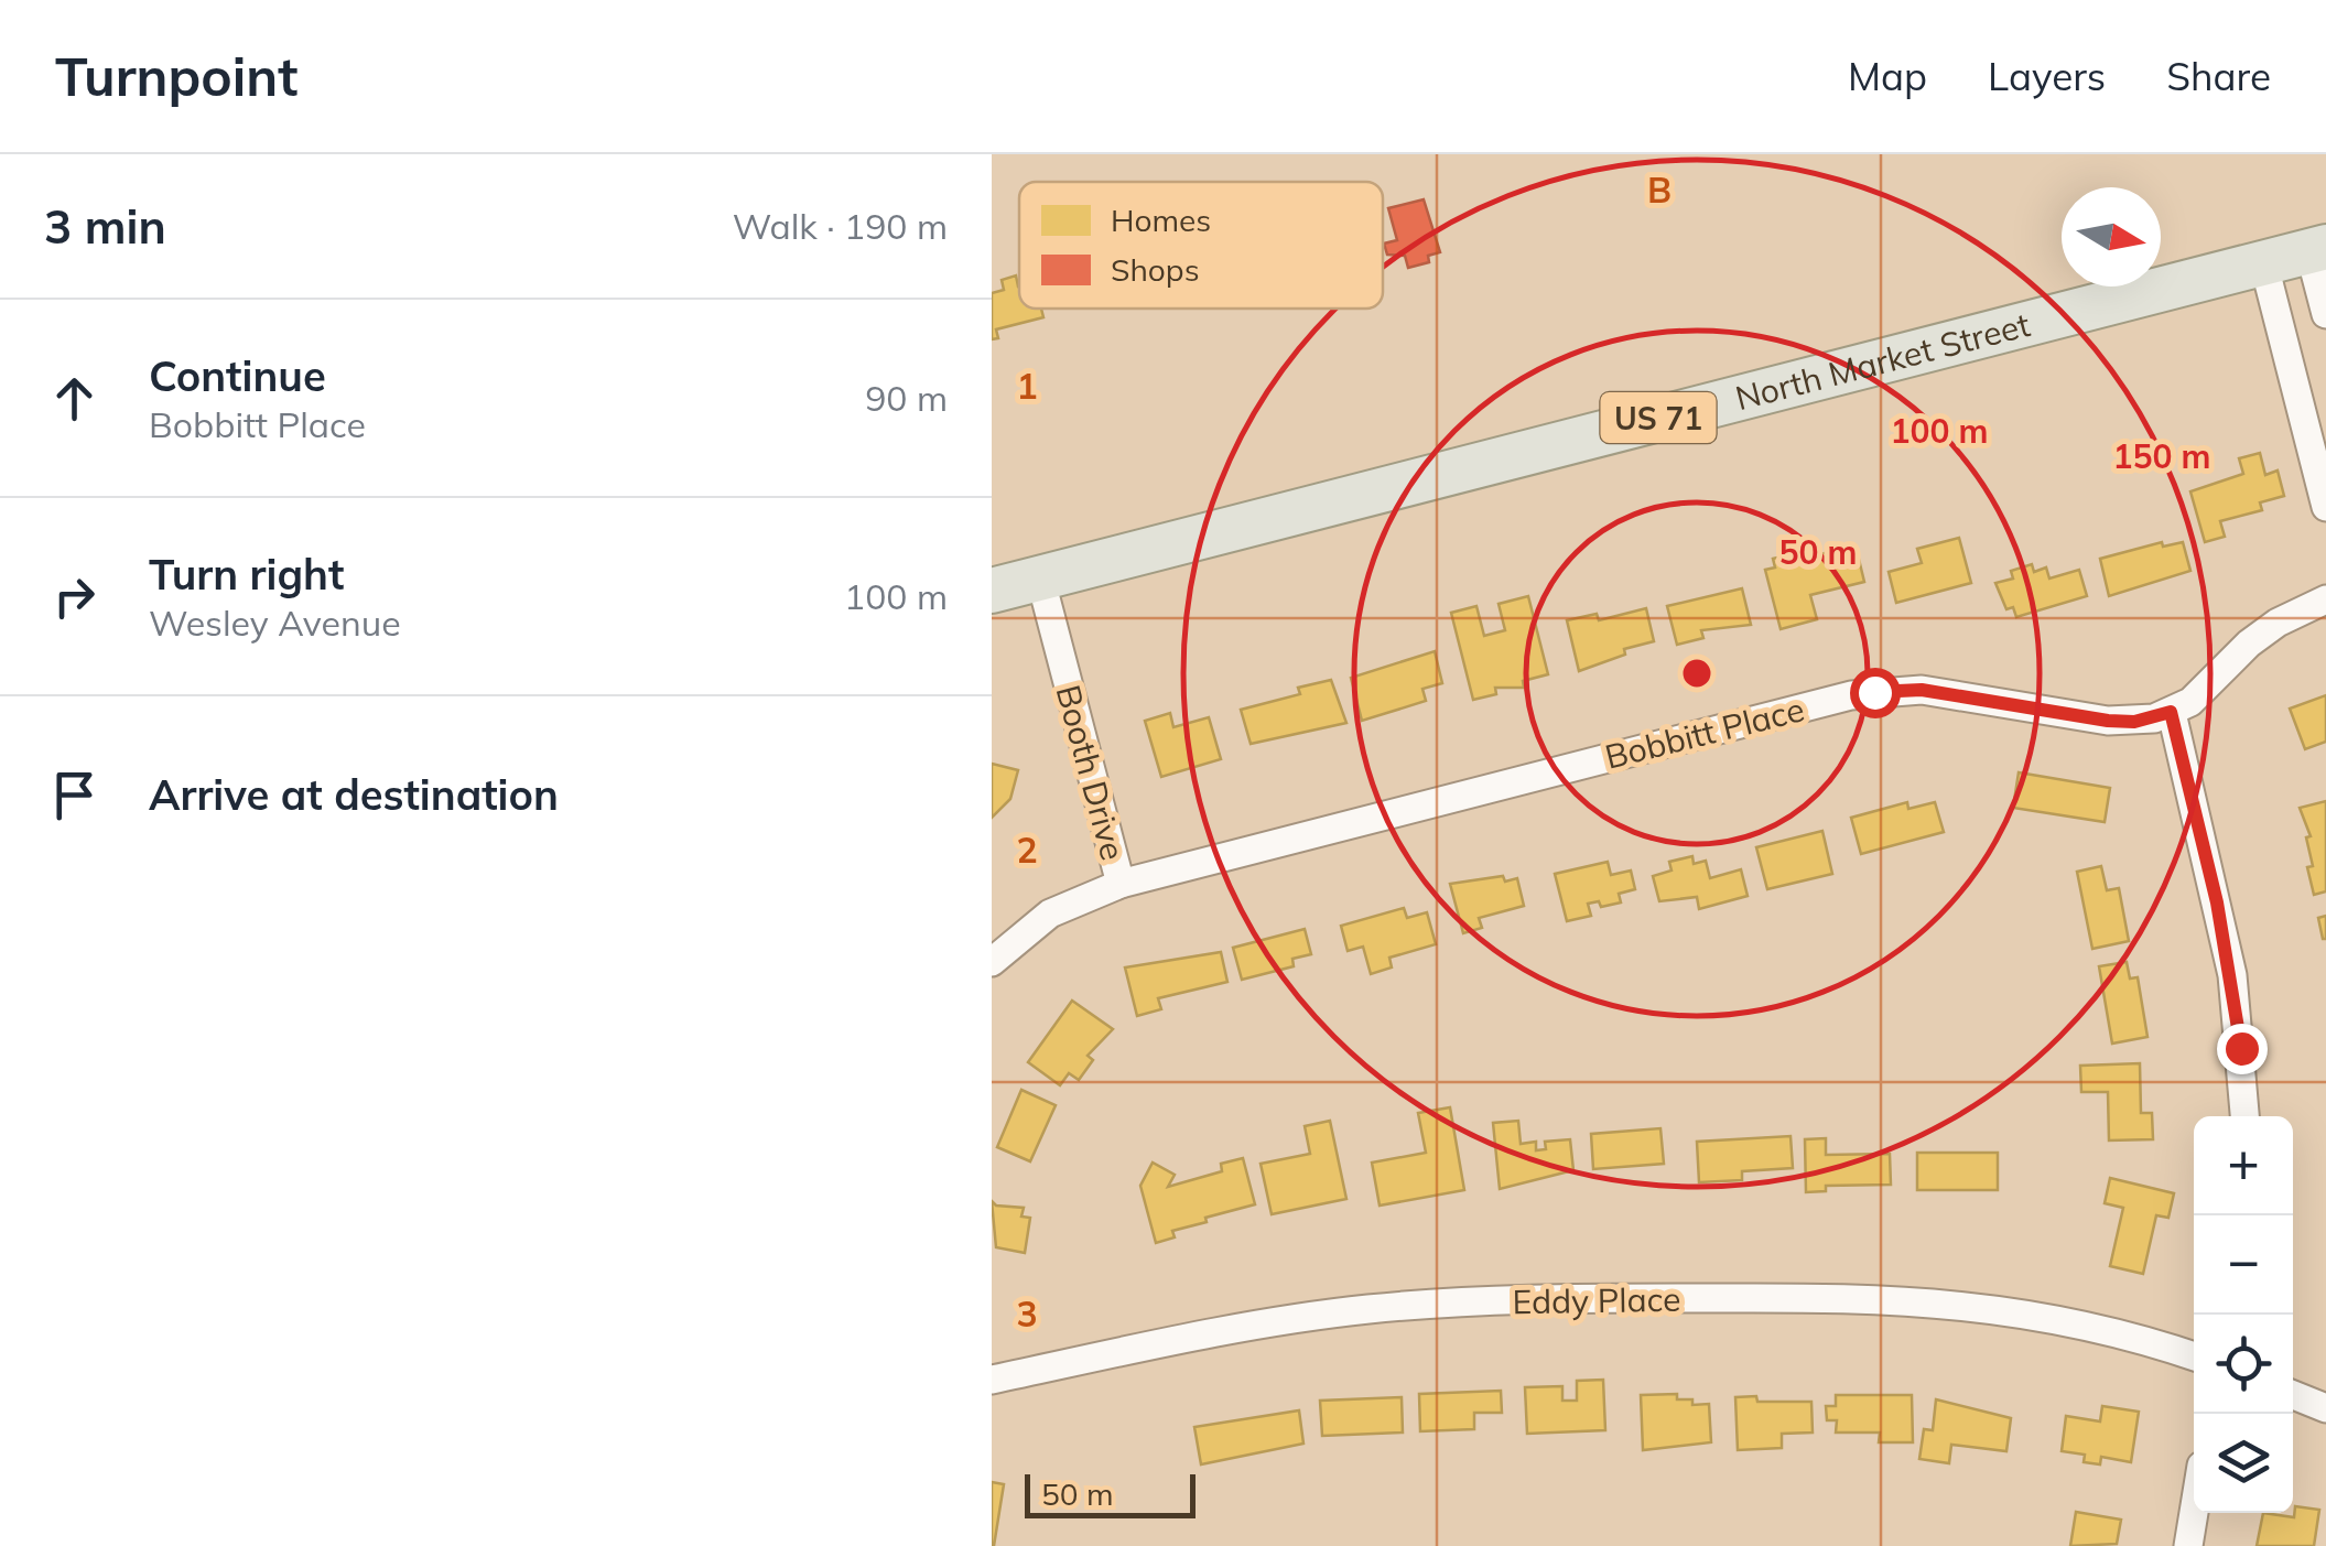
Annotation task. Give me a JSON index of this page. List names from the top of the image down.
{
  "streets": {
    "main road": ["North Market Street", "US 71"],
    "street": ["Bobbitt Place", "Booth Drive", "Eddy Place"]
  },
  "crossings": [
    ["North Market Street", "Booth Drive"],
    ["Bobbitt Place", "Booth Drive"]
  ],
  "legend": ["Homes", "Shops"],
  "scale_bar": "50 m",
  "north": "right",
  "page": {
    "header": "Turnpoint",
    "nav": ["Map", "Layers", "Share"],
    "heading": ["3 min", "Walk · 190 m"],
    "list": [
      ["Continue", "Bobbitt Place", "90 m"],
      ["Turn right", "Wesley Avenue", "100 m"],
      "Arrive at destination"
    ],
    "map_buttons": ["+", "−"],
    "scale": "50 m"
  },
  "grid": {
    "columns": ["B"],
    "rows": ["1", "2", "3"]
  },
  "rings": ["100 m", "150 m", "50 m"]
}
